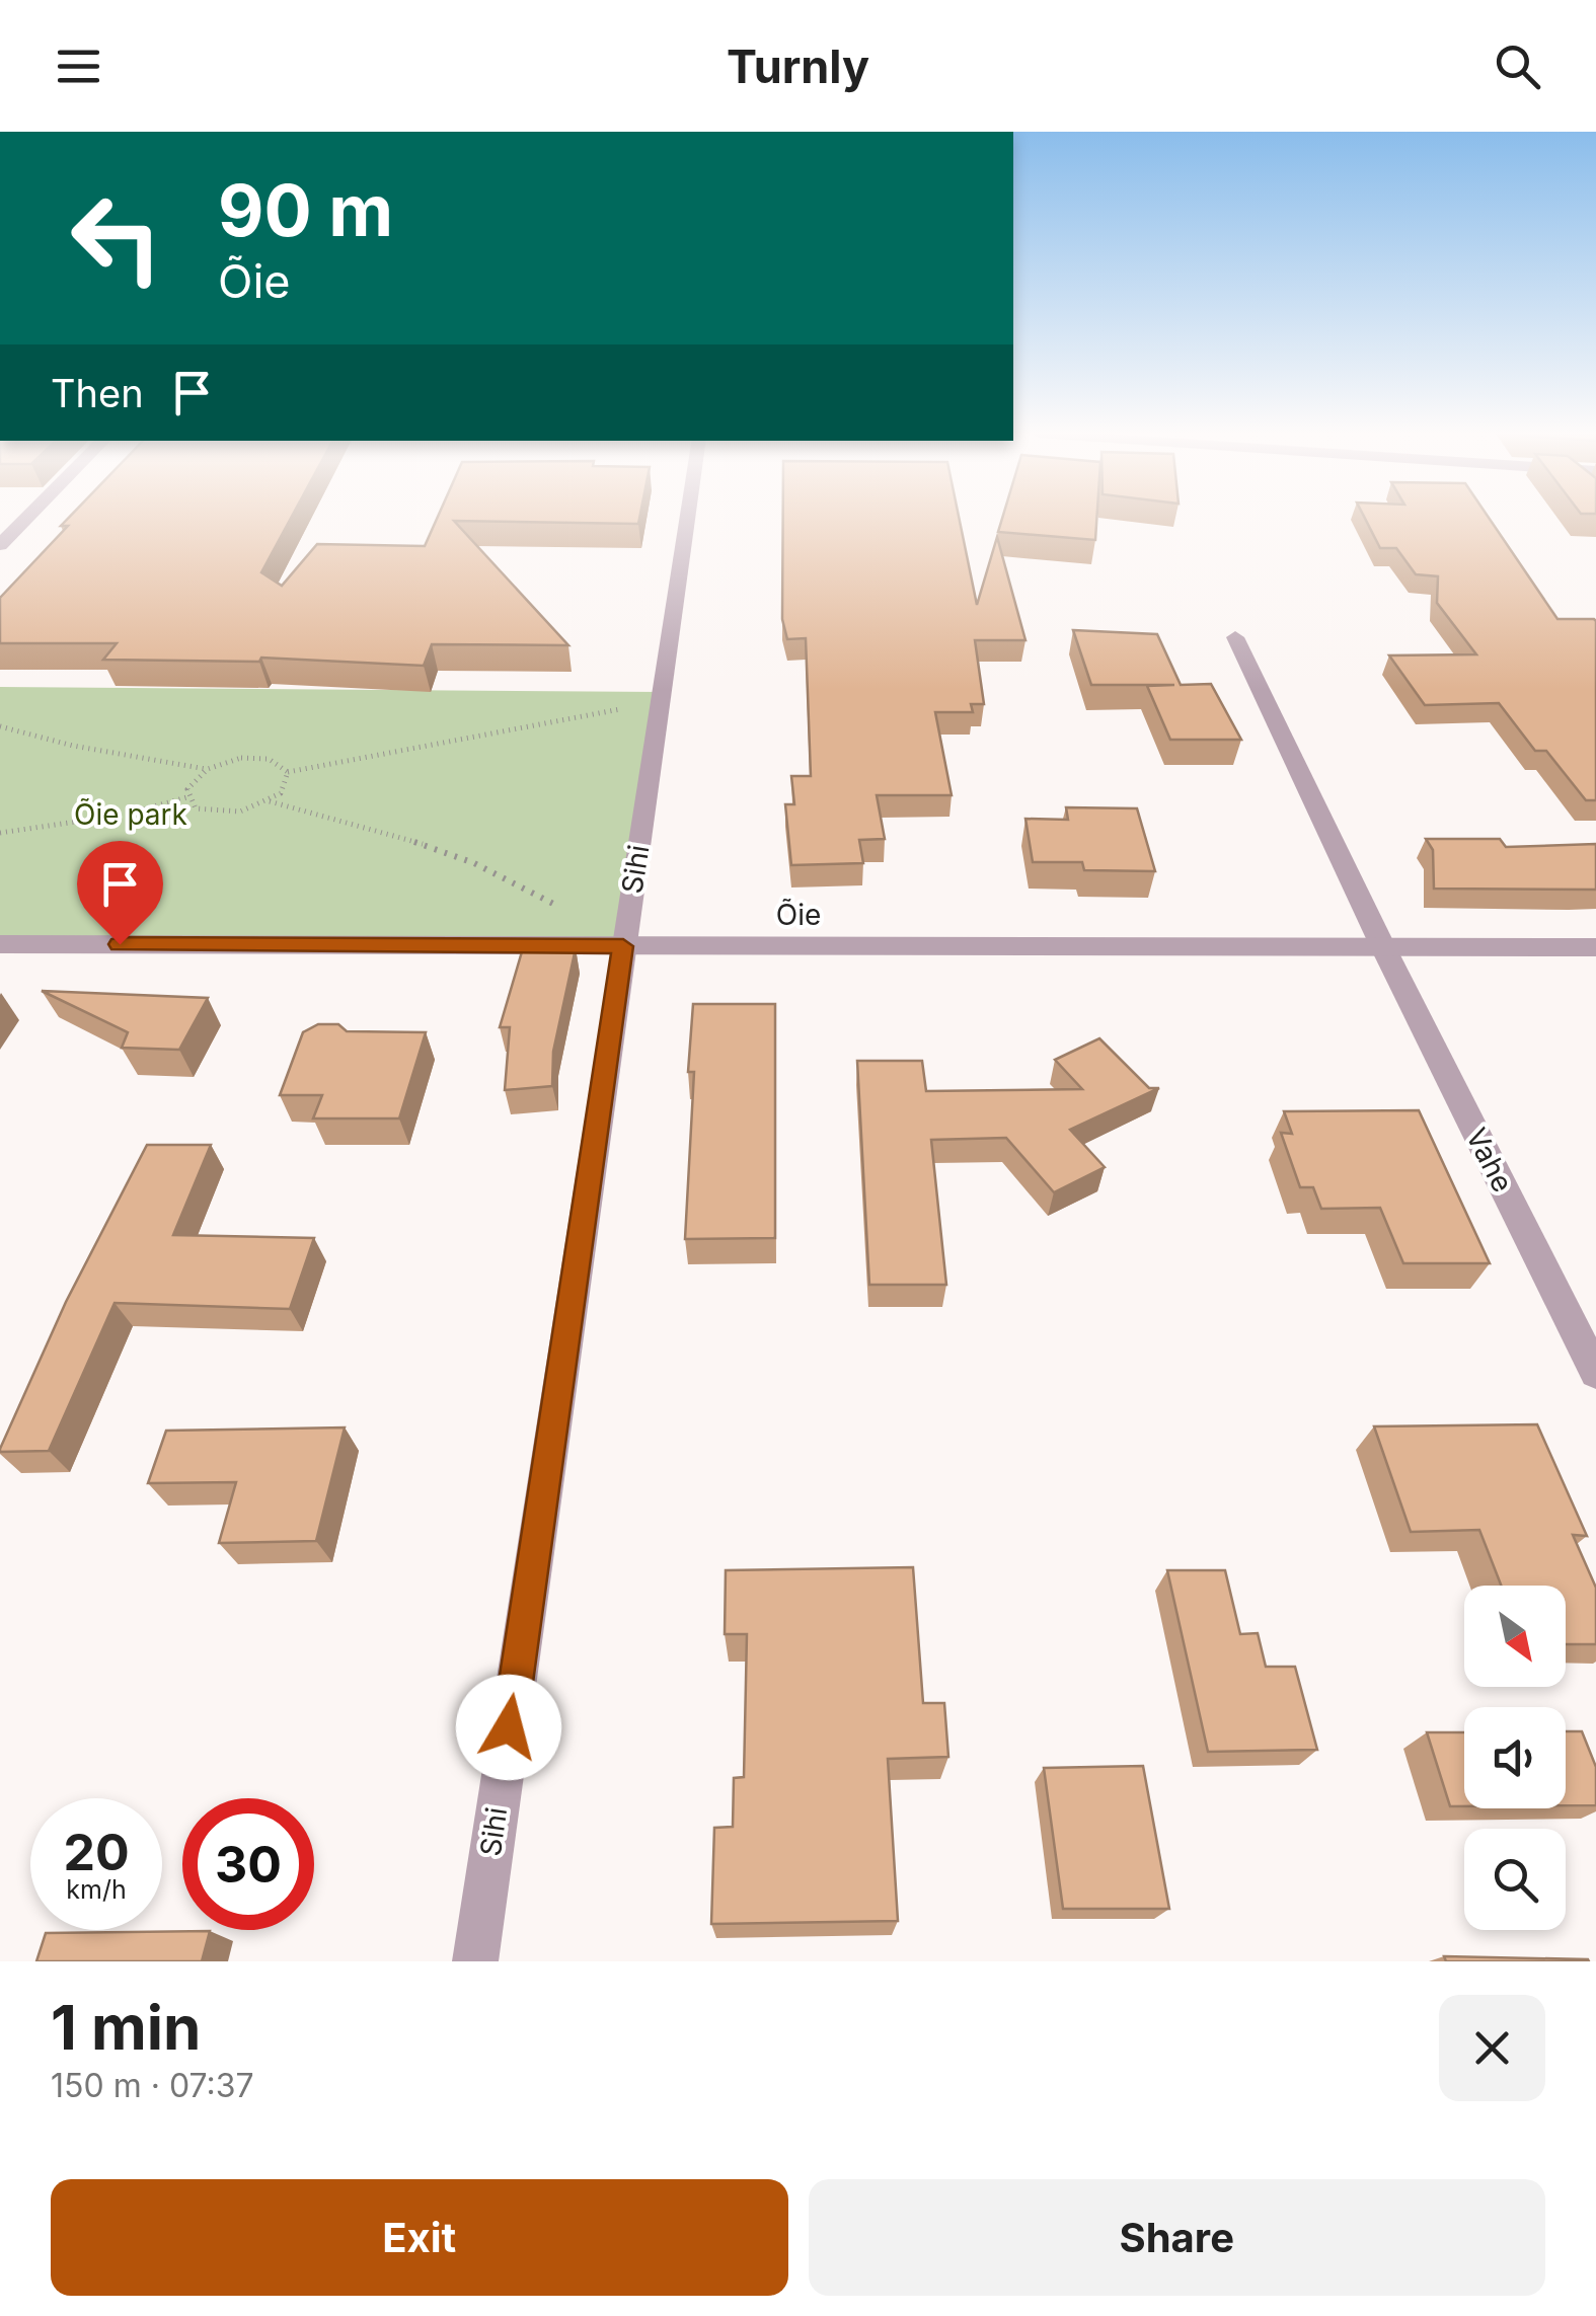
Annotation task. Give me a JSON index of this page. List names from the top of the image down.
{
  "streets": {
    "street": ["Sihi", "Õie", "Vahe"]
  },
  "crossings": [
    ["Sihi", "Õie"],
    ["Õie", "Vahe"]
  ],
  "parks": ["Õie park"],
  "north": "bottom right",
  "page": {
    "header": "Turnly",
    "turn": ["90 m", "Õie"],
    "then": "Then",
    "speed": "20 km/h",
    "limit": "30",
    "heading": ["1 min", "150 m · 07:37"],
    "buttons": ["Exit", "Share"]
  }
}
